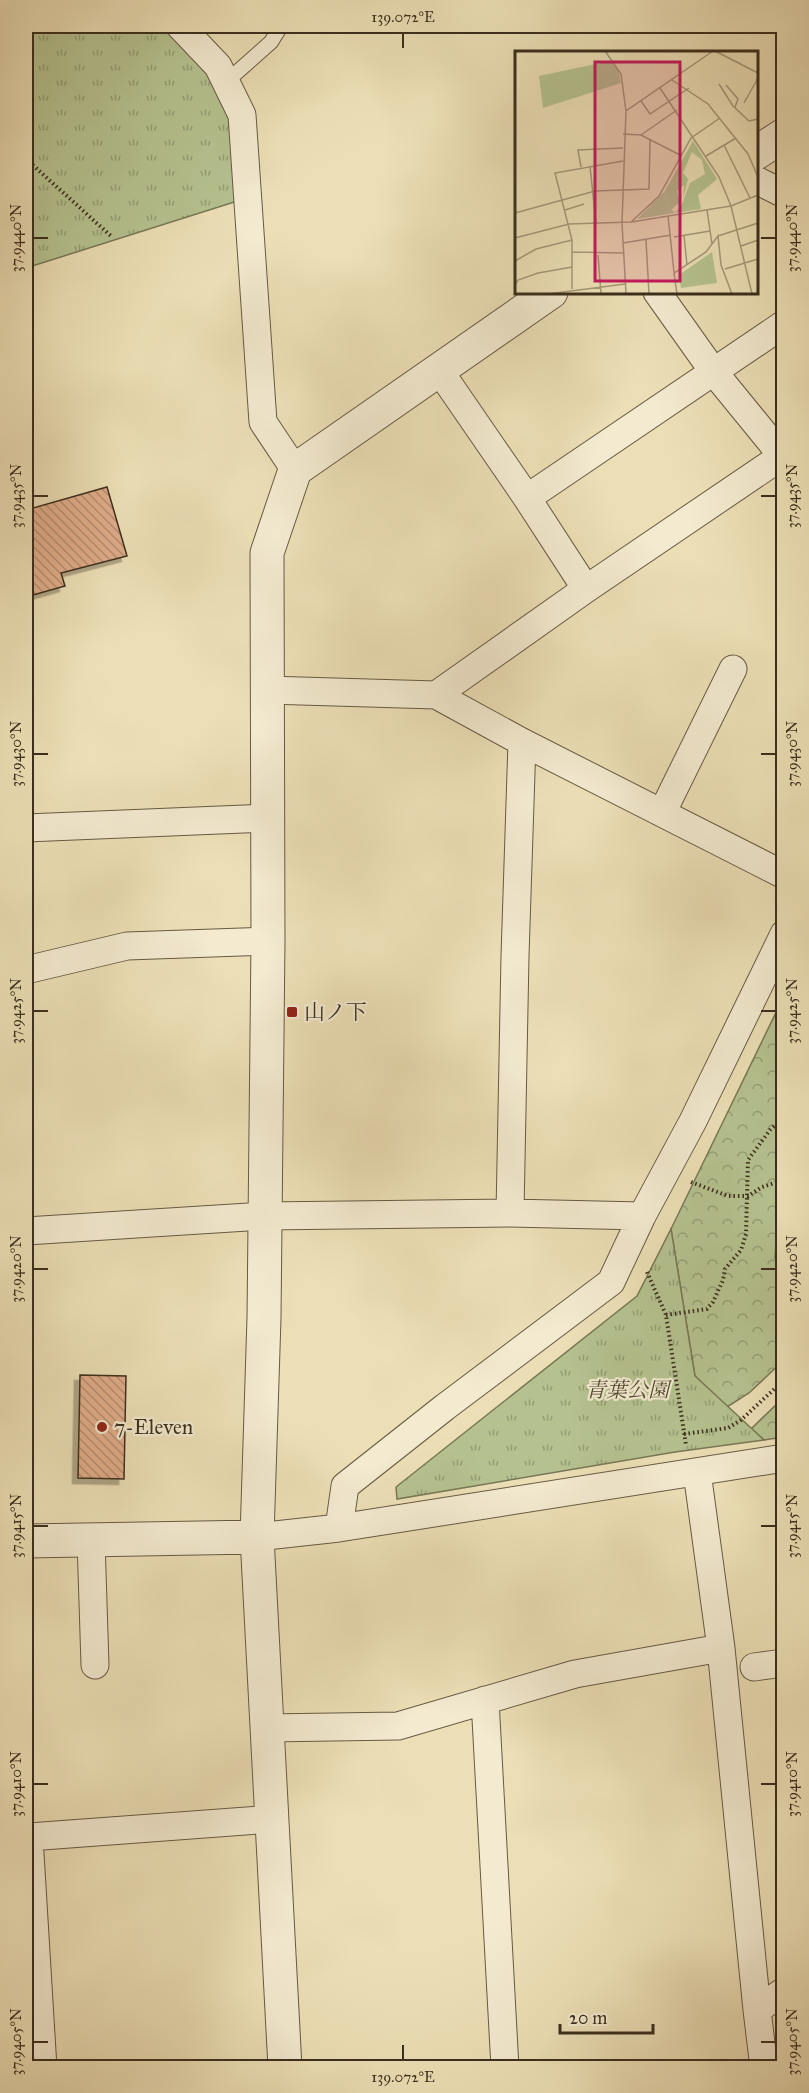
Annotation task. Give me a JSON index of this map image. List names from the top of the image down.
{
  "parks": ["青葉公園"],
  "places": {
    "transit": ["山ノ下"],
    "other": ["7-Eleven"]
  },
  "scale_bar": "20 m",
  "coordinates": [
    "139.072°E",
    "37.9440°N",
    "37.9435°N",
    "37.9430°N",
    "37.9425°N",
    "37.9420°N",
    "37.9415°N",
    "37.9410°N",
    "37.9405°N"
  ]
}
